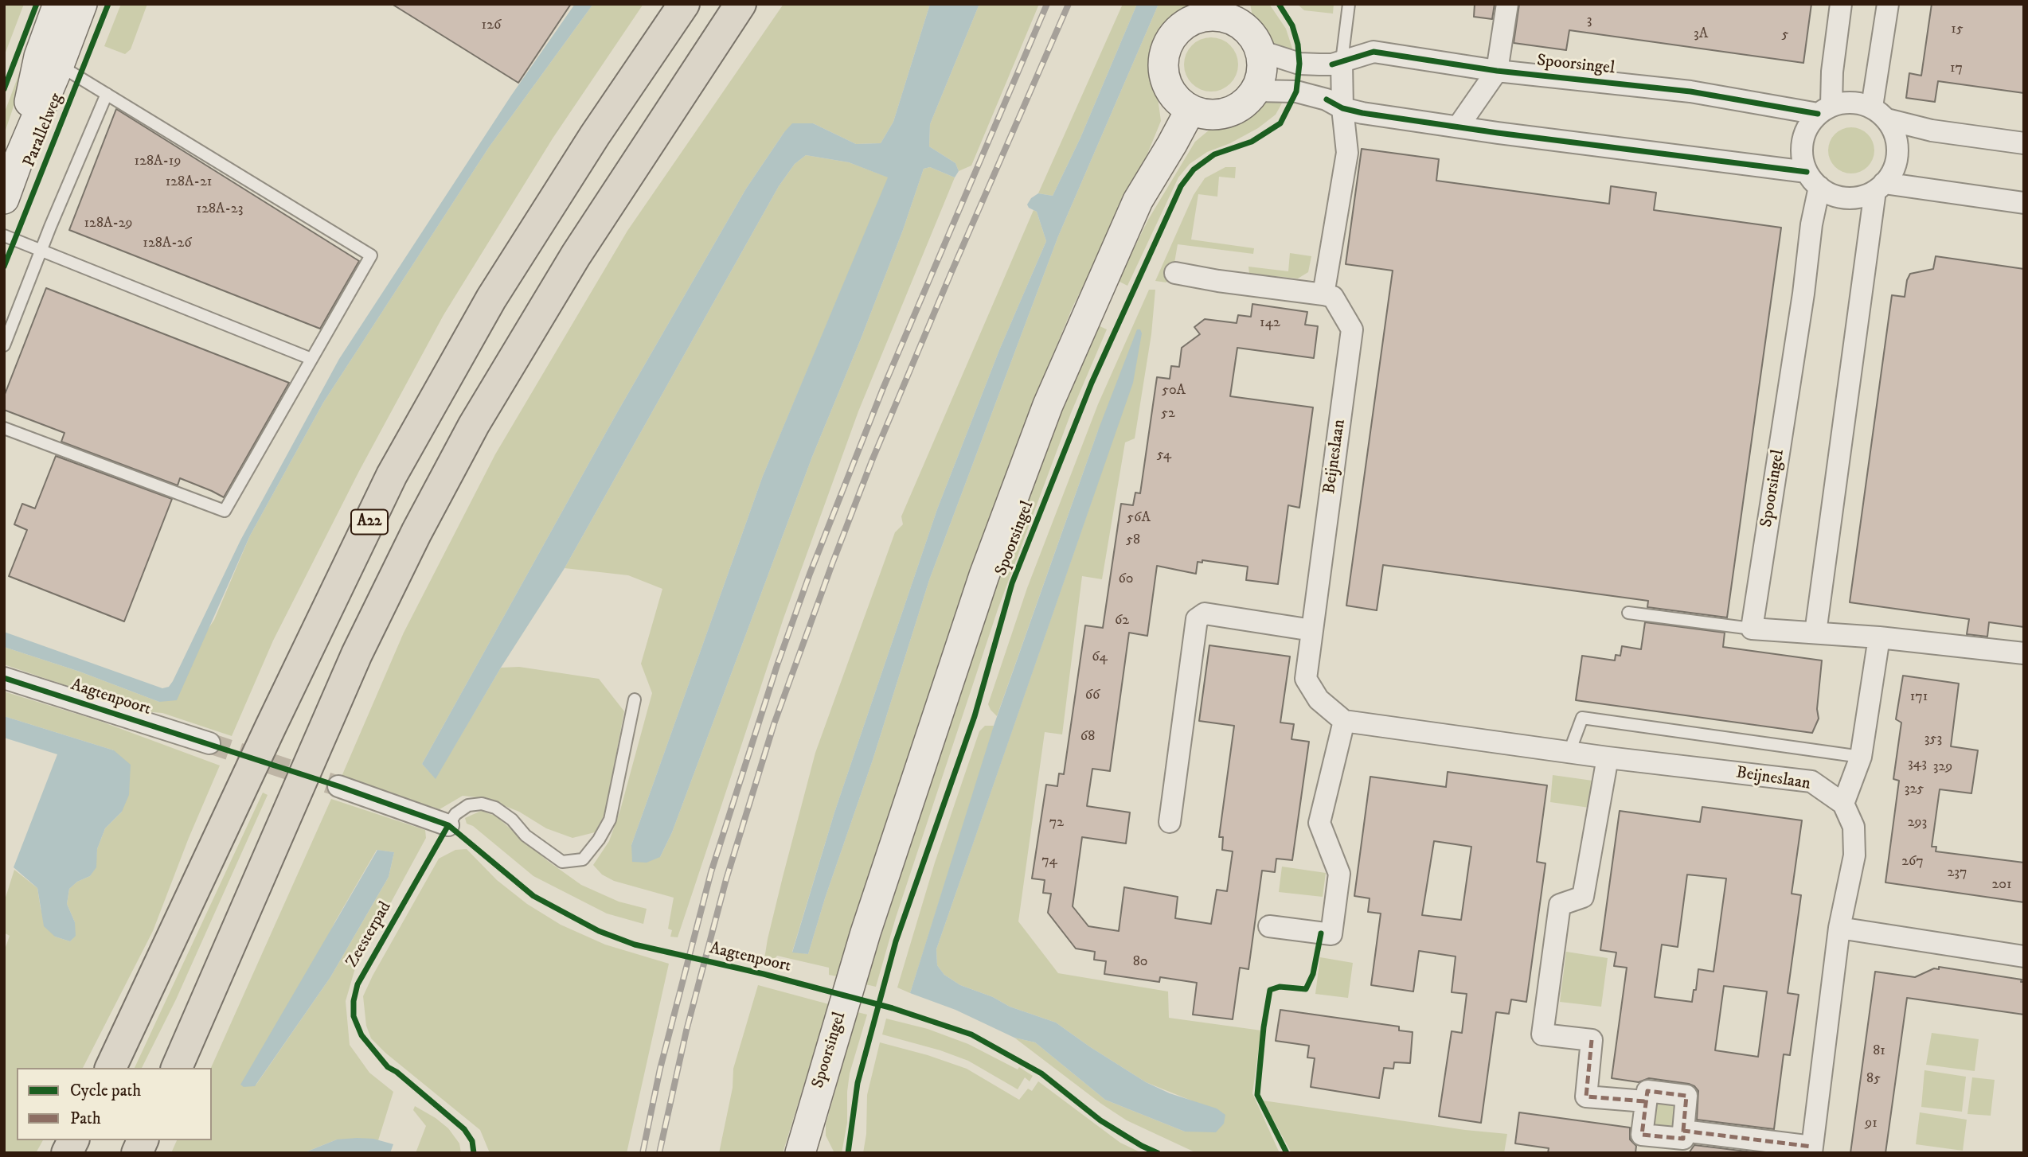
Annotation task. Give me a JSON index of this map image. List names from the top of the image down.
{
  "streets": {
    "highway": ["A22"],
    "main road": ["Spoorsingel", "Parallelweg"],
    "street": ["Beijneslaan", "Aagtenpoort"],
    "cycle path": ["Zeesterpad"]
  },
  "house_numbers": [
    "3",
    "126",
    "15",
    "3A",
    "5",
    "17",
    "128A-19",
    "128A-21",
    "128A-23",
    "128A-29",
    "128A-26",
    "142",
    "50A",
    "52",
    "54",
    "56A",
    "58",
    "60",
    "62",
    "64",
    "66",
    "171",
    "68",
    "353",
    "343",
    "329",
    "325",
    "72",
    "293",
    "74",
    "267",
    "237",
    "201",
    "80",
    "81",
    "85",
    "91"
  ],
  "legend": ["Cycle path", "Path"]
}
